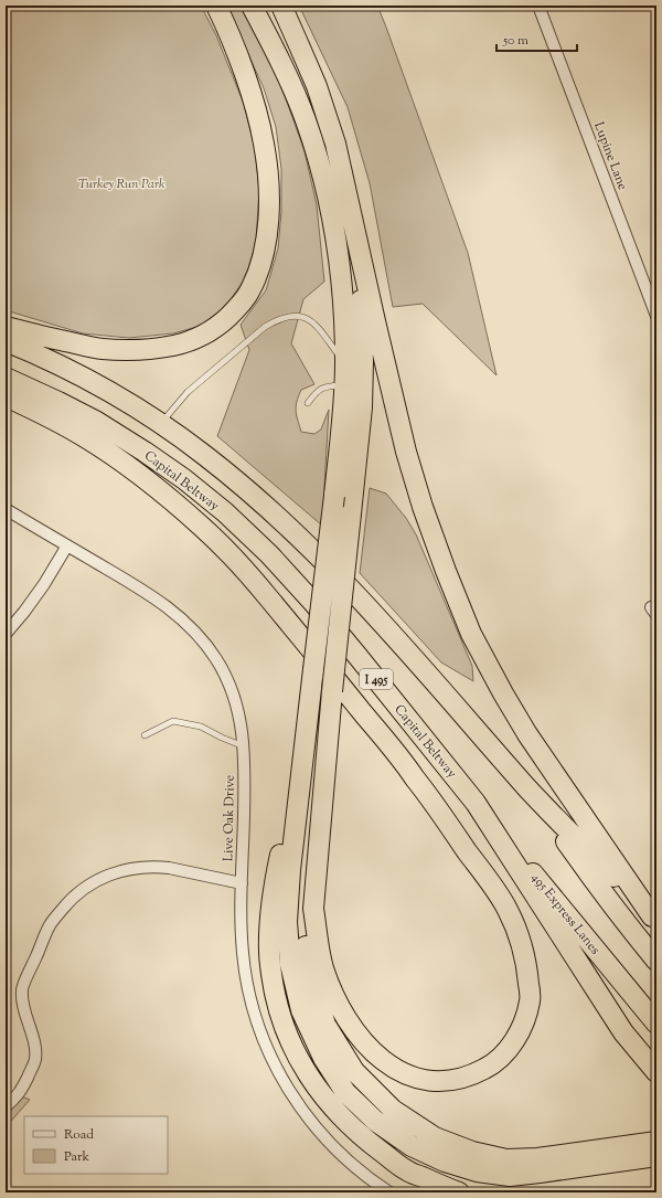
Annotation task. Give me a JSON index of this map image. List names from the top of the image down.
{
  "streets": {
    "highway": ["Capital Beltway", "I 495", "495 Express Lanes"],
    "street": ["Lupine Lane", "Live Oak Drive"]
  },
  "crossings": [
    ["Capital Beltway", "495 Express Lanes"]
  ],
  "parks": ["Turkey Run Park"],
  "legend": ["Road", "Park"],
  "scale_bar": "50 m"
}
